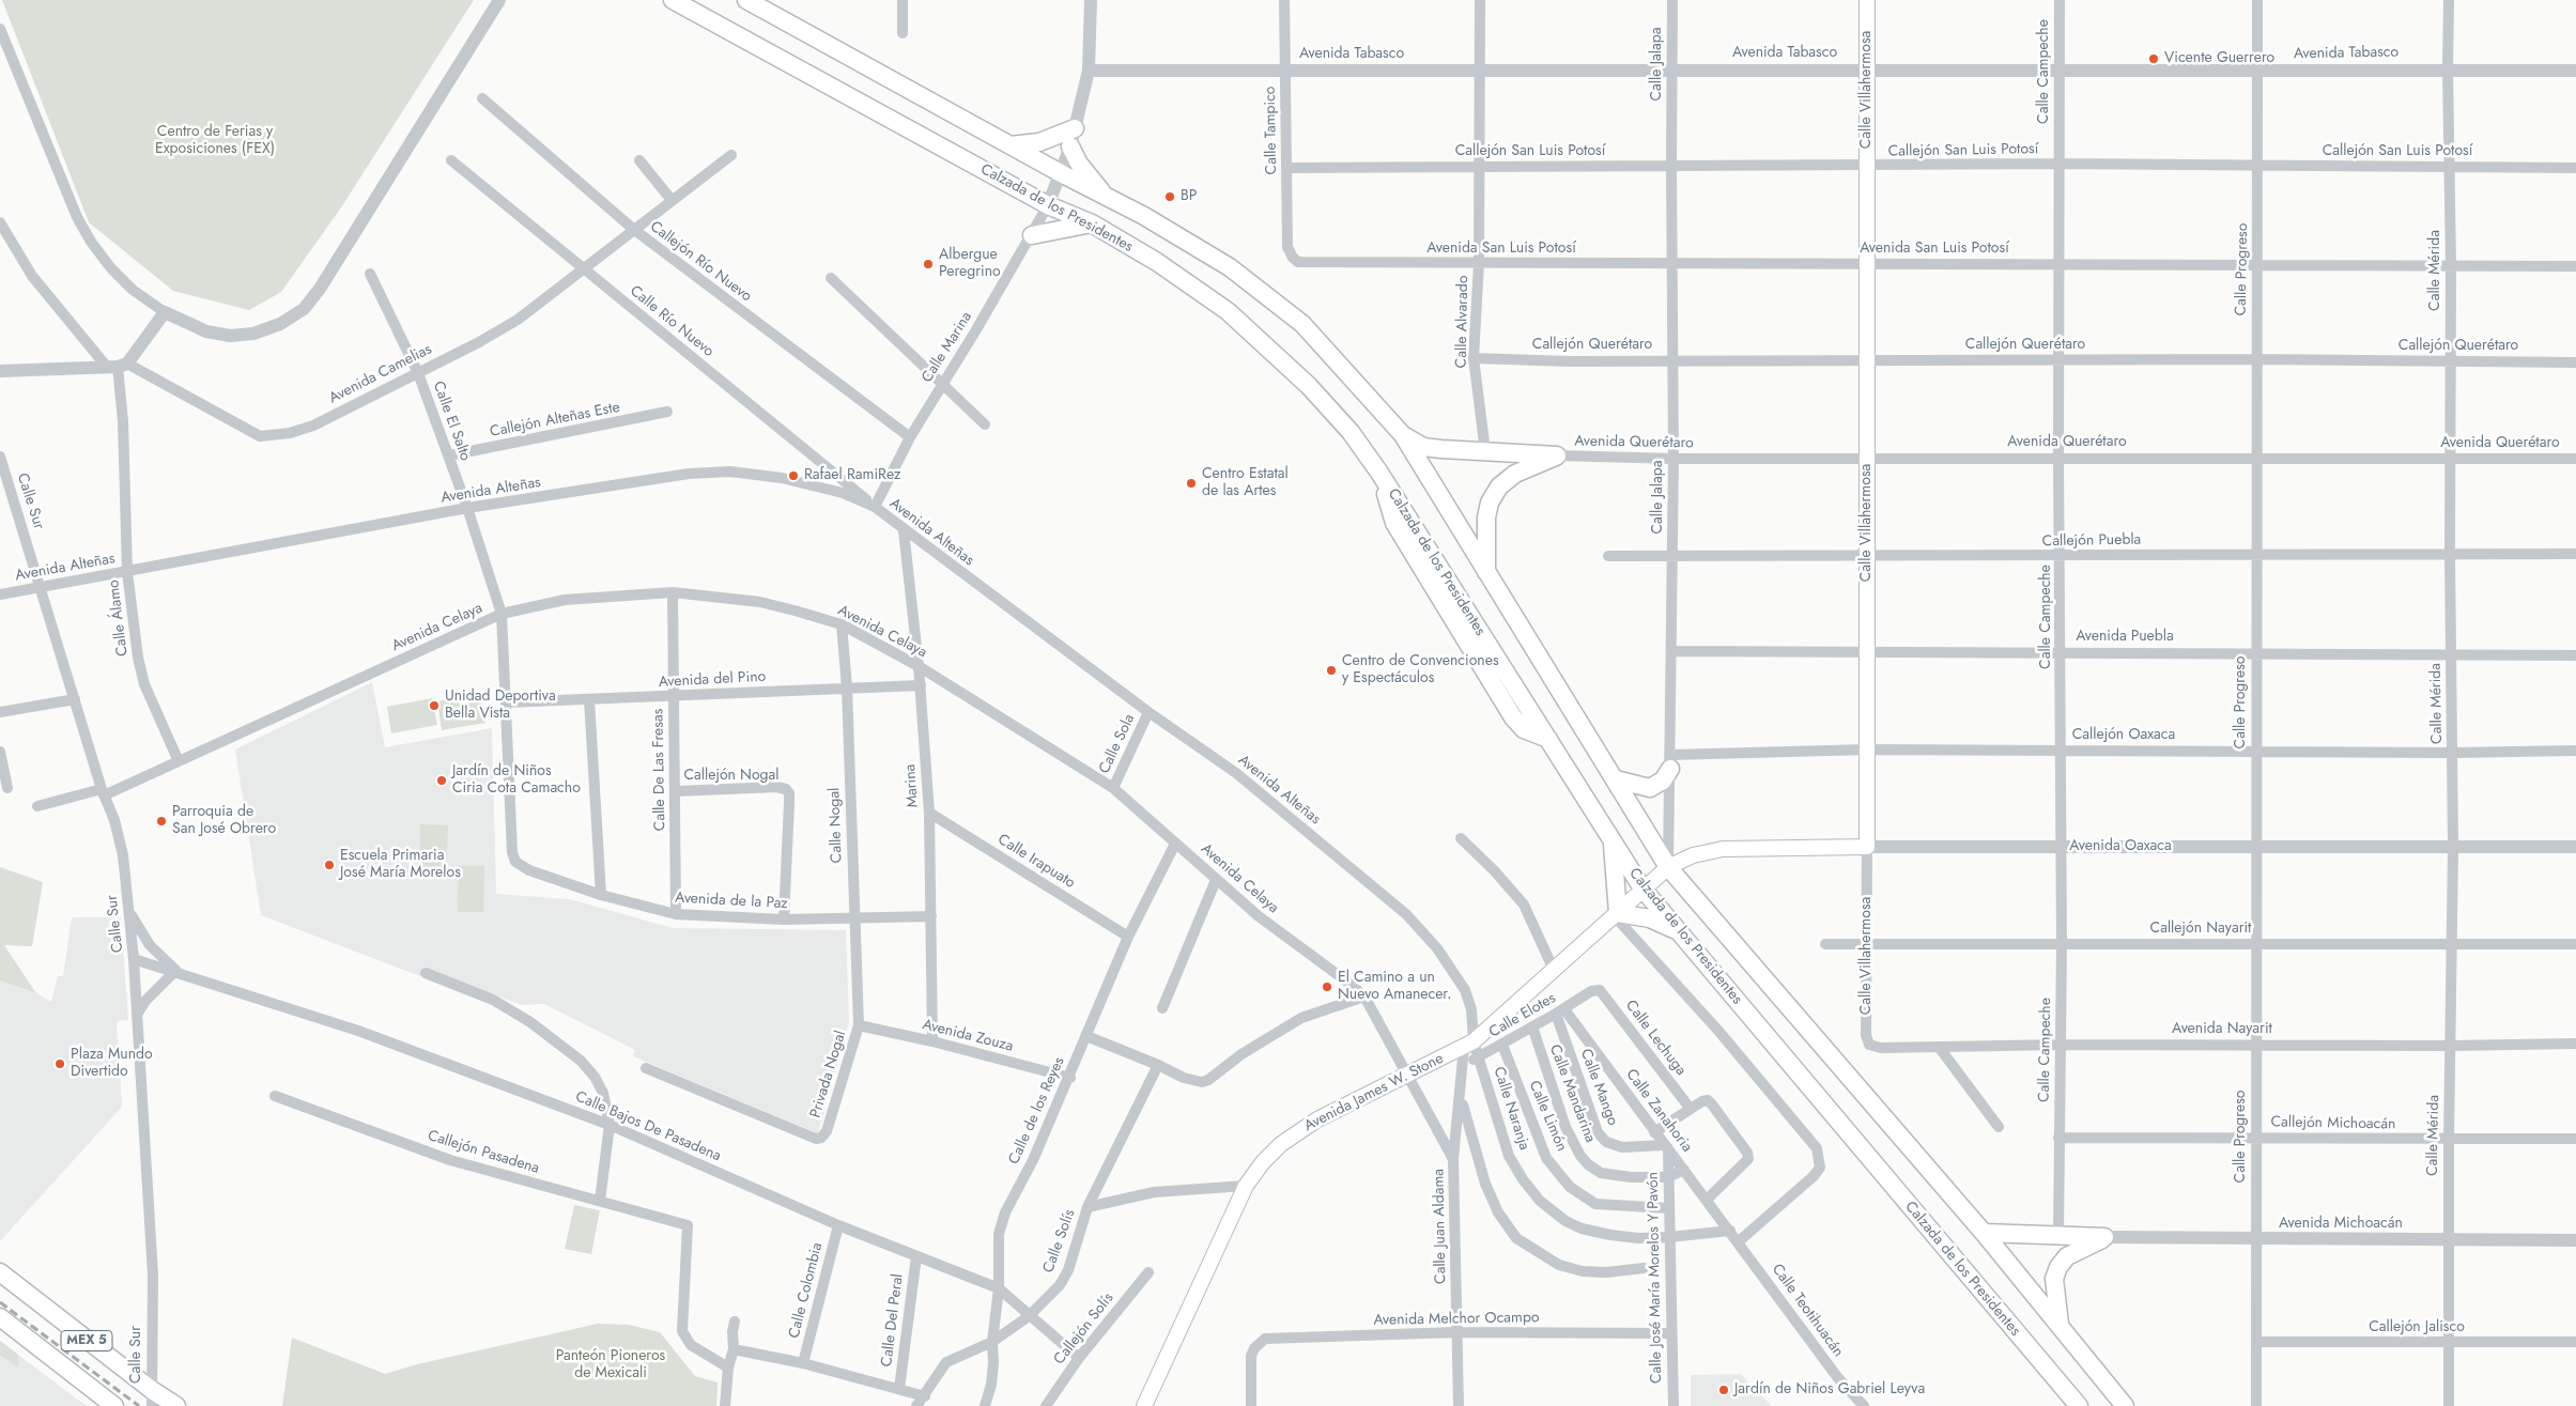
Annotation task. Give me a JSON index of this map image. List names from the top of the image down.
{
  "streets": {
    "main road": [
      "Calle Villahermosa",
      "Calzada de los Presidentes",
      "Avenida Oaxaca",
      "Avenida James W. Stone",
      "MEX 5"
    ],
    "street": [
      "Avenida Tabasco",
      "Calle Jalapa",
      "Calle Campeche",
      "Calle Tampico",
      "Callejón San Luis Potosí",
      "Avenida San Luis Potosí",
      "Callejón Río Nuevo",
      "Calle Progreso",
      "Calle Mérida",
      "Calle Río Nuevo",
      "Calle Alvarado",
      "Callejón Querétaro",
      "Calle Marina",
      "Avenida Camelias",
      "Callejón Alteñas Este",
      "Calle El Salto",
      "Avenida Querétaro",
      "Avenida Alteñas",
      "Calle Sur",
      "Callejón Puebla",
      "Calle Álamo",
      "Avenida Celaya",
      "Avenida Puebla",
      "Avenida del Pino",
      "Callejón Oaxaca",
      "Calle Sola",
      "Calle De Las Fresas",
      "Callejón Nogal",
      "Marina",
      "Calle Nogal",
      "Calle Irapuato",
      "Avenida de la Paz",
      "Callejón Nayarit",
      "Calle Elotes",
      "Avenida Nayarit",
      "Avenida Zouza",
      "Calle Lechuga",
      "Privada Nogal",
      "Calle Mango",
      "Calle Mandarina",
      "Calle Naranja",
      "Calle de los Reyes",
      "Calle Zanahoria",
      "Calle Limón",
      "Callejón Michoacán",
      "Calle Bajos De Pasadena",
      "Callejón Pasadena",
      "Avenida Michoacán",
      "Calle Juan Aldama",
      "Calle Solís",
      "Calle José María Morelos Y Pavón",
      "Calle Colombia",
      "Calle Teotihuacán",
      "Avenida Melchor Ocampo",
      "Calle Del Peral",
      "Callejón Jalisco",
      "Callejón Solís"
    ]
  },
  "crossings": [
    ["Avenida Tabasco", "Calle Jalapa"],
    ["Avenida Tabasco", "Calle Campeche"],
    ["Avenida Tabasco", "Calle Villahermosa"],
    ["Avenida Tabasco", "Calle Tampico"],
    ["Avenida Tabasco", "Calle Progreso"],
    ["Avenida Tabasco", "Calle Mérida"],
    ["Avenida Tabasco", "Calle Alvarado"],
    ["Calle Jalapa", "Callejón San Luis Potosí"],
    ["Calle Jalapa", "Calzada de los Presidentes"],
    ["Calle Jalapa", "Avenida San Luis Potosí"],
    ["Calle Jalapa", "Callejón Querétaro"],
    ["Calle Jalapa", "Avenida Querétaro"],
    ["Calle Jalapa", "Callejón Puebla"],
    ["Calle Jalapa", "Avenida Puebla"],
    ["Calle Jalapa", "Callejón Oaxaca"],
    ["Calle Jalapa", "Avenida Oaxaca"],
    ["Calle Campeche", "Callejón San Luis Potosí"],
    ["Calle Campeche", "Avenida San Luis Potosí"],
    ["Calle Campeche", "Callejón Querétaro"],
    ["Calle Campeche", "Avenida Querétaro"],
    ["Calle Campeche", "Callejón Puebla"],
    ["Calle Campeche", "Avenida Puebla"],
    ["Calle Campeche", "Callejón Oaxaca"],
    ["Calle Campeche", "Avenida Oaxaca"],
    ["Calle Campeche", "Callejón Nayarit"],
    ["Calle Campeche", "Avenida Nayarit"],
    ["Calle Campeche", "Callejón Michoacán"],
    ["Calle Villahermosa", "Callejón San Luis Potosí"],
    ["Calle Villahermosa", "Avenida San Luis Potosí"],
    ["Calle Villahermosa", "Callejón Querétaro"],
    ["Calle Villahermosa", "Avenida Querétaro"],
    ["Calle Villahermosa", "Callejón Puebla"],
    ["Calle Villahermosa", "Avenida Puebla"],
    ["Calle Villahermosa", "Callejón Oaxaca"],
    ["Calle Villahermosa", "Avenida Oaxaca"],
    ["Calle Villahermosa", "Callejón Nayarit"],
    ["Calle Villahermosa", "Avenida Nayarit"],
    ["Calle Tampico", "Callejón San Luis Potosí"],
    ["Calle Tampico", "Avenida San Luis Potosí"],
    ["Callejón San Luis Potosí", "Calle Progreso"],
    ["Callejón San Luis Potosí", "Calle Mérida"],
    ["Callejón San Luis Potosí", "Calle Alvarado"],
    ["Calzada de los Presidentes", "Calle Marina"],
    ["Calzada de los Presidentes", "Avenida Oaxaca"],
    ["Calzada de los Presidentes", "Avenida James W. Stone"],
    ["Avenida San Luis Potosí", "Calle Progreso"],
    ["Avenida San Luis Potosí", "Calle Mérida"],
    ["Avenida San Luis Potosí", "Calle Alvarado"],
    ["Callejón Río Nuevo", "Calle Marina"],
    ["Callejón Río Nuevo", "Avenida Camelias"],
    ["Calle Progreso", "Callejón Querétaro"],
    ["Calle Progreso", "Avenida Querétaro"],
    ["Calle Progreso", "Callejón Puebla"],
    ["Calle Progreso", "Avenida Puebla"],
    ["Calle Progreso", "Callejón Oaxaca"],
    ["Calle Progreso", "Avenida Oaxaca"],
    ["Calle Progreso", "Callejón Nayarit"],
    ["Calle Progreso", "Avenida Nayarit"],
    ["Calle Progreso", "Callejón Michoacán"],
    ["Calle Progreso", "Avenida Michoacán"],
    ["Calle Progreso", "Callejón Jalisco"],
    ["Calle Mérida", "Callejón Querétaro"],
    ["Calle Mérida", "Avenida Querétaro"],
    ["Calle Mérida", "Callejón Puebla"],
    ["Calle Mérida", "Avenida Puebla"],
    ["Calle Mérida", "Callejón Oaxaca"],
    ["Calle Mérida", "Avenida Oaxaca"],
    ["Calle Mérida", "Callejón Nayarit"],
    ["Calle Mérida", "Avenida Nayarit"],
    ["Calle Mérida", "Callejón Michoacán"],
    ["Calle Mérida", "Avenida Michoacán"],
    ["Calle Mérida", "Callejón Jalisco"],
    ["Calle Río Nuevo", "Calle Marina"],
    ["Calle Río Nuevo", "Avenida Camelias"],
    ["Calle Río Nuevo", "Avenida Alteñas"],
    ["Calle Alvarado", "Callejón Querétaro"],
    ["Calle Marina", "Avenida Alteñas"],
    ["Avenida Camelias", "Calle El Salto"],
    ["Avenida Camelias", "Calle Álamo"],
    ["Callejón Alteñas Este", "Calle El Salto"],
    ["Calle El Salto", "Avenida Alteñas"],
    ["Calle El Salto", "Avenida Celaya"],
    ["Avenida Alteñas", "Calle Sur"],
    ["Avenida Alteñas", "Calle Álamo"],
    ["Avenida Alteñas", "Calle Sola"],
    ["Avenida Alteñas", "Marina"],
    ["Avenida Alteñas", "Avenida James W. Stone"],
    ["Avenida Alteñas", "Calle Naranja"],
    ["Avenida Alteñas", "Calle Juan Aldama"],
    ["Calle Sur", "Avenida Celaya"],
    ["Calle Sur", "Calle Bajos De Pasadena"],
    ["Calle Sur", "MEX 5"],
    ["Calle Álamo", "Avenida Celaya"],
    ["Avenida Celaya", "Calle Sola"],
    ["Avenida Celaya", "Calle De Las Fresas"],
    ["Avenida Celaya", "Marina"],
    ["Avenida Celaya", "Calle Nogal"],
    ["Avenida Celaya", "Avenida James W. Stone"],
    ["Avenida Celaya", "Calle de los Reyes"],
    ["Avenida Celaya", "Calle Juan Aldama"],
    ["Avenida del Pino", "Calle De Las Fresas"],
    ["Avenida del Pino", "Marina"],
    ["Avenida del Pino", "Calle Nogal"],
    ["Avenida del Pino", "Avenida de la Paz"],
    ["Calle De Las Fresas", "Callejón Nogal"],
    ["Calle De Las Fresas", "Avenida de la Paz"],
    ["Callejón Nogal", "Avenida de la Paz"],
    ["Marina", "Calle Irapuato"],
    ["Marina", "Avenida de la Paz"],
    ["Marina", "Avenida Zouza"],
    ["Calle Nogal", "Avenida de la Paz"],
    ["Calle Nogal", "Avenida Zouza"],
    ["Calle Nogal", "Privada Nogal"],
    ["Avenida Oaxaca", "Avenida James W. Stone"],
    ["Calle Irapuato", "Calle de los Reyes"],
    ["Calle Elotes", "Calle Lechuga"],
    ["Calle Elotes", "Calle Mango"],
    ["Calle Elotes", "Calle Mandarina"],
    ["Calle Elotes", "Calle Naranja"],
    ["Calle Elotes", "Calle Zanahoria"],
    ["Calle Elotes", "Calle Limón"],
    ["Calle Elotes", "Calle Juan Aldama"],
    ["Avenida Zouza", "Privada Nogal"],
    ["Avenida Zouza", "Calle de los Reyes"],
    ["Calle Mango", "Calle Zanahoria"],
    ["Calle Mango", "Calle José María Morelos Y Pavón"],
    ["Avenida James W. Stone", "Calle Naranja"],
    ["Avenida James W. Stone", "Calle Juan Aldama"],
    ["Calle Mandarina", "Calle Zanahoria"],
    ["Calle Mandarina", "Calle José María Morelos Y Pavón"],
    ["Calle Naranja", "Calle Zanahoria"],
    ["Calle Naranja", "Calle Juan Aldama"],
    ["Calle Naranja", "Calle José María Morelos Y Pavón"],
    ["Calle Naranja", "Calle Teotihuacán"],
    ["Calle de los Reyes", "Calle Bajos De Pasadena"],
    ["Calle de los Reyes", "Calle Solís"],
    ["Calle Zanahoria", "Calle José María Morelos Y Pavón"],
    ["Calle Zanahoria", "Calle Teotihuacán"],
    ["Calle Limón", "Calle José María Morelos Y Pavón"],
    ["Calle Bajos De Pasadena", "Calle Solís"],
    ["Calle Bajos De Pasadena", "Calle Colombia"],
    ["Calle Bajos De Pasadena", "Calle Del Peral"],
    ["Calle Bajos De Pasadena", "Callejón Solís"],
    ["Calle Juan Aldama", "Avenida Melchor Ocampo"],
    ["Calle José María Morelos Y Pavón", "Avenida Melchor Ocampo"]
  ],
  "parks": ["Centro de Ferias y Exposiciones (FEX)", "Panteón Pioneros de Mexicali"],
  "places": [
    "Vicente Guerrero",
    "BP",
    "Albergue Peregrino",
    "Rafael RamiRez",
    "Centro Estatal de las Artes",
    "Centro de Convenciones y Espectáculos",
    "Unidad Deportiva Bella Vista",
    "Jardín de Niños Ciria Cota Camacho",
    "Parroquia de San José Obrero",
    "Escuela Primaria José María Morelos",
    "El Camino a un Nuevo Amanecer.",
    "Plaza Mundo Divertido",
    "Jardín de Niños Gabriel Leyva"
  ]
}
